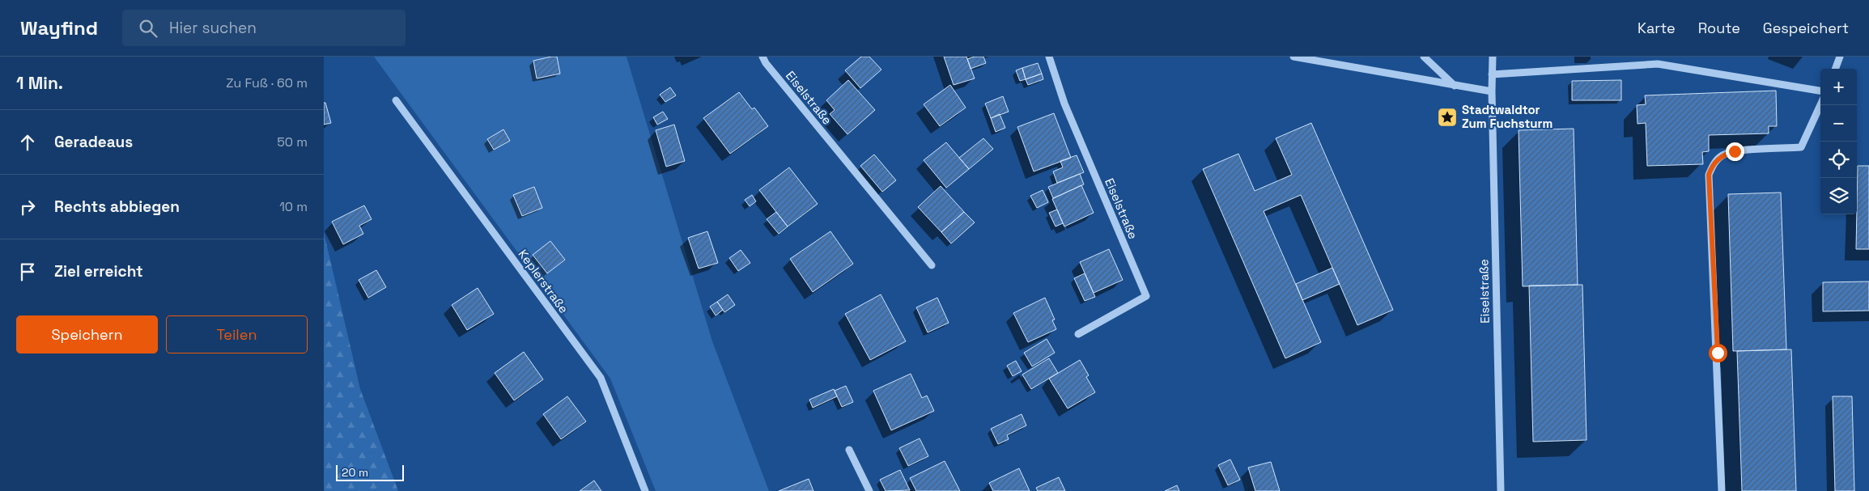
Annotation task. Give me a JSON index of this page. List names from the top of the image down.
{
  "streets": {
    "street": ["Eiselstraße", "Keplerstraße"]
  },
  "places": {
    "place": ["Stadtwaldtor Zum Fuchsturm"]
  },
  "scale_bar": "20 m",
  "page": {
    "header": "Wayfind",
    "search": "Hier suchen",
    "nav": ["Karte", "Route", "Gespeichert"],
    "heading": ["1 Min.", "Zu Fuß · 60 m"],
    "map_buttons": ["+", "−"],
    "list": [
      ["Geradeaus", "50 m"],
      ["Rechts abbiegen", "10 m"],
      "Ziel erreicht"
    ],
    "buttons": ["Speichern", "Teilen"],
    "scale": "20 m"
  }
}
